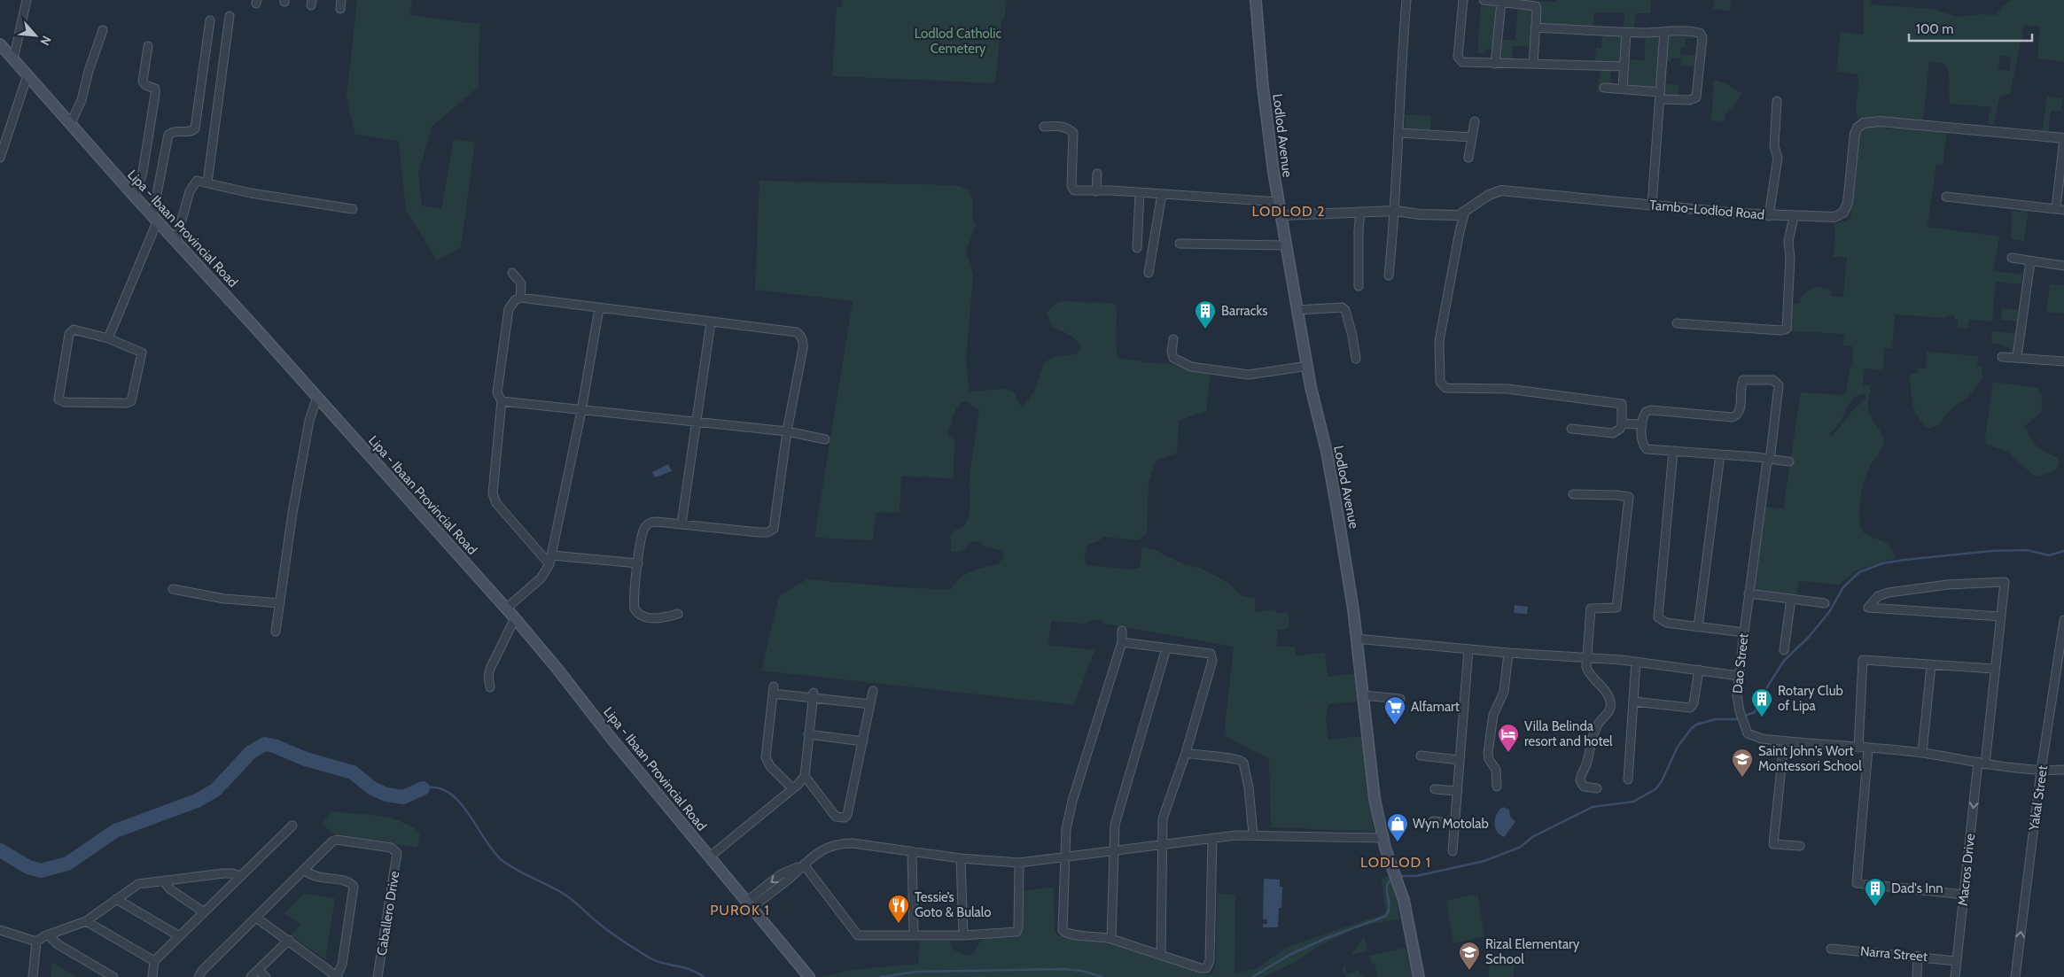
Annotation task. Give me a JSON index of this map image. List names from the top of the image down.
{
  "streets": {
    "main road": ["Lodlod Avenue", "Lipa - Ibaan Provincial Road"],
    "street": [
      "Tambo-Lodlod Road",
      "Dao Street",
      "Yakal Street",
      "Macros Drive",
      "Caballero Drive",
      "Narra Street"
    ]
  },
  "crossings": [
    ["Lodlod Avenue", "Tambo-Lodlod Road"],
    ["Dao Street", "Yakal Street"],
    ["Dao Street", "Macros Drive"],
    ["Macros Drive", "Narra Street"]
  ],
  "one_way": ["Yakal Street"],
  "districts": ["LODLOD 2", "LODLOD 1", "PUROK 1"],
  "parks": ["Lodlod Catholic Cemetery"],
  "places": {
    "building": ["Barracks", "Rotary Club of Lipa", "Dad's Inn"],
    "supermarket": ["Alfamart"],
    "hotel": ["Villa Belinda resort and hotel"],
    "school or university": ["Saint John's Wort Montessori School", "Rizal Elementary School"],
    "shop": ["Wyn Motolab"],
    "restaurant": ["Tessie’s Goto & Bulalo"]
  },
  "scale_bar": "100 m",
  "north": "bottom right"
}
